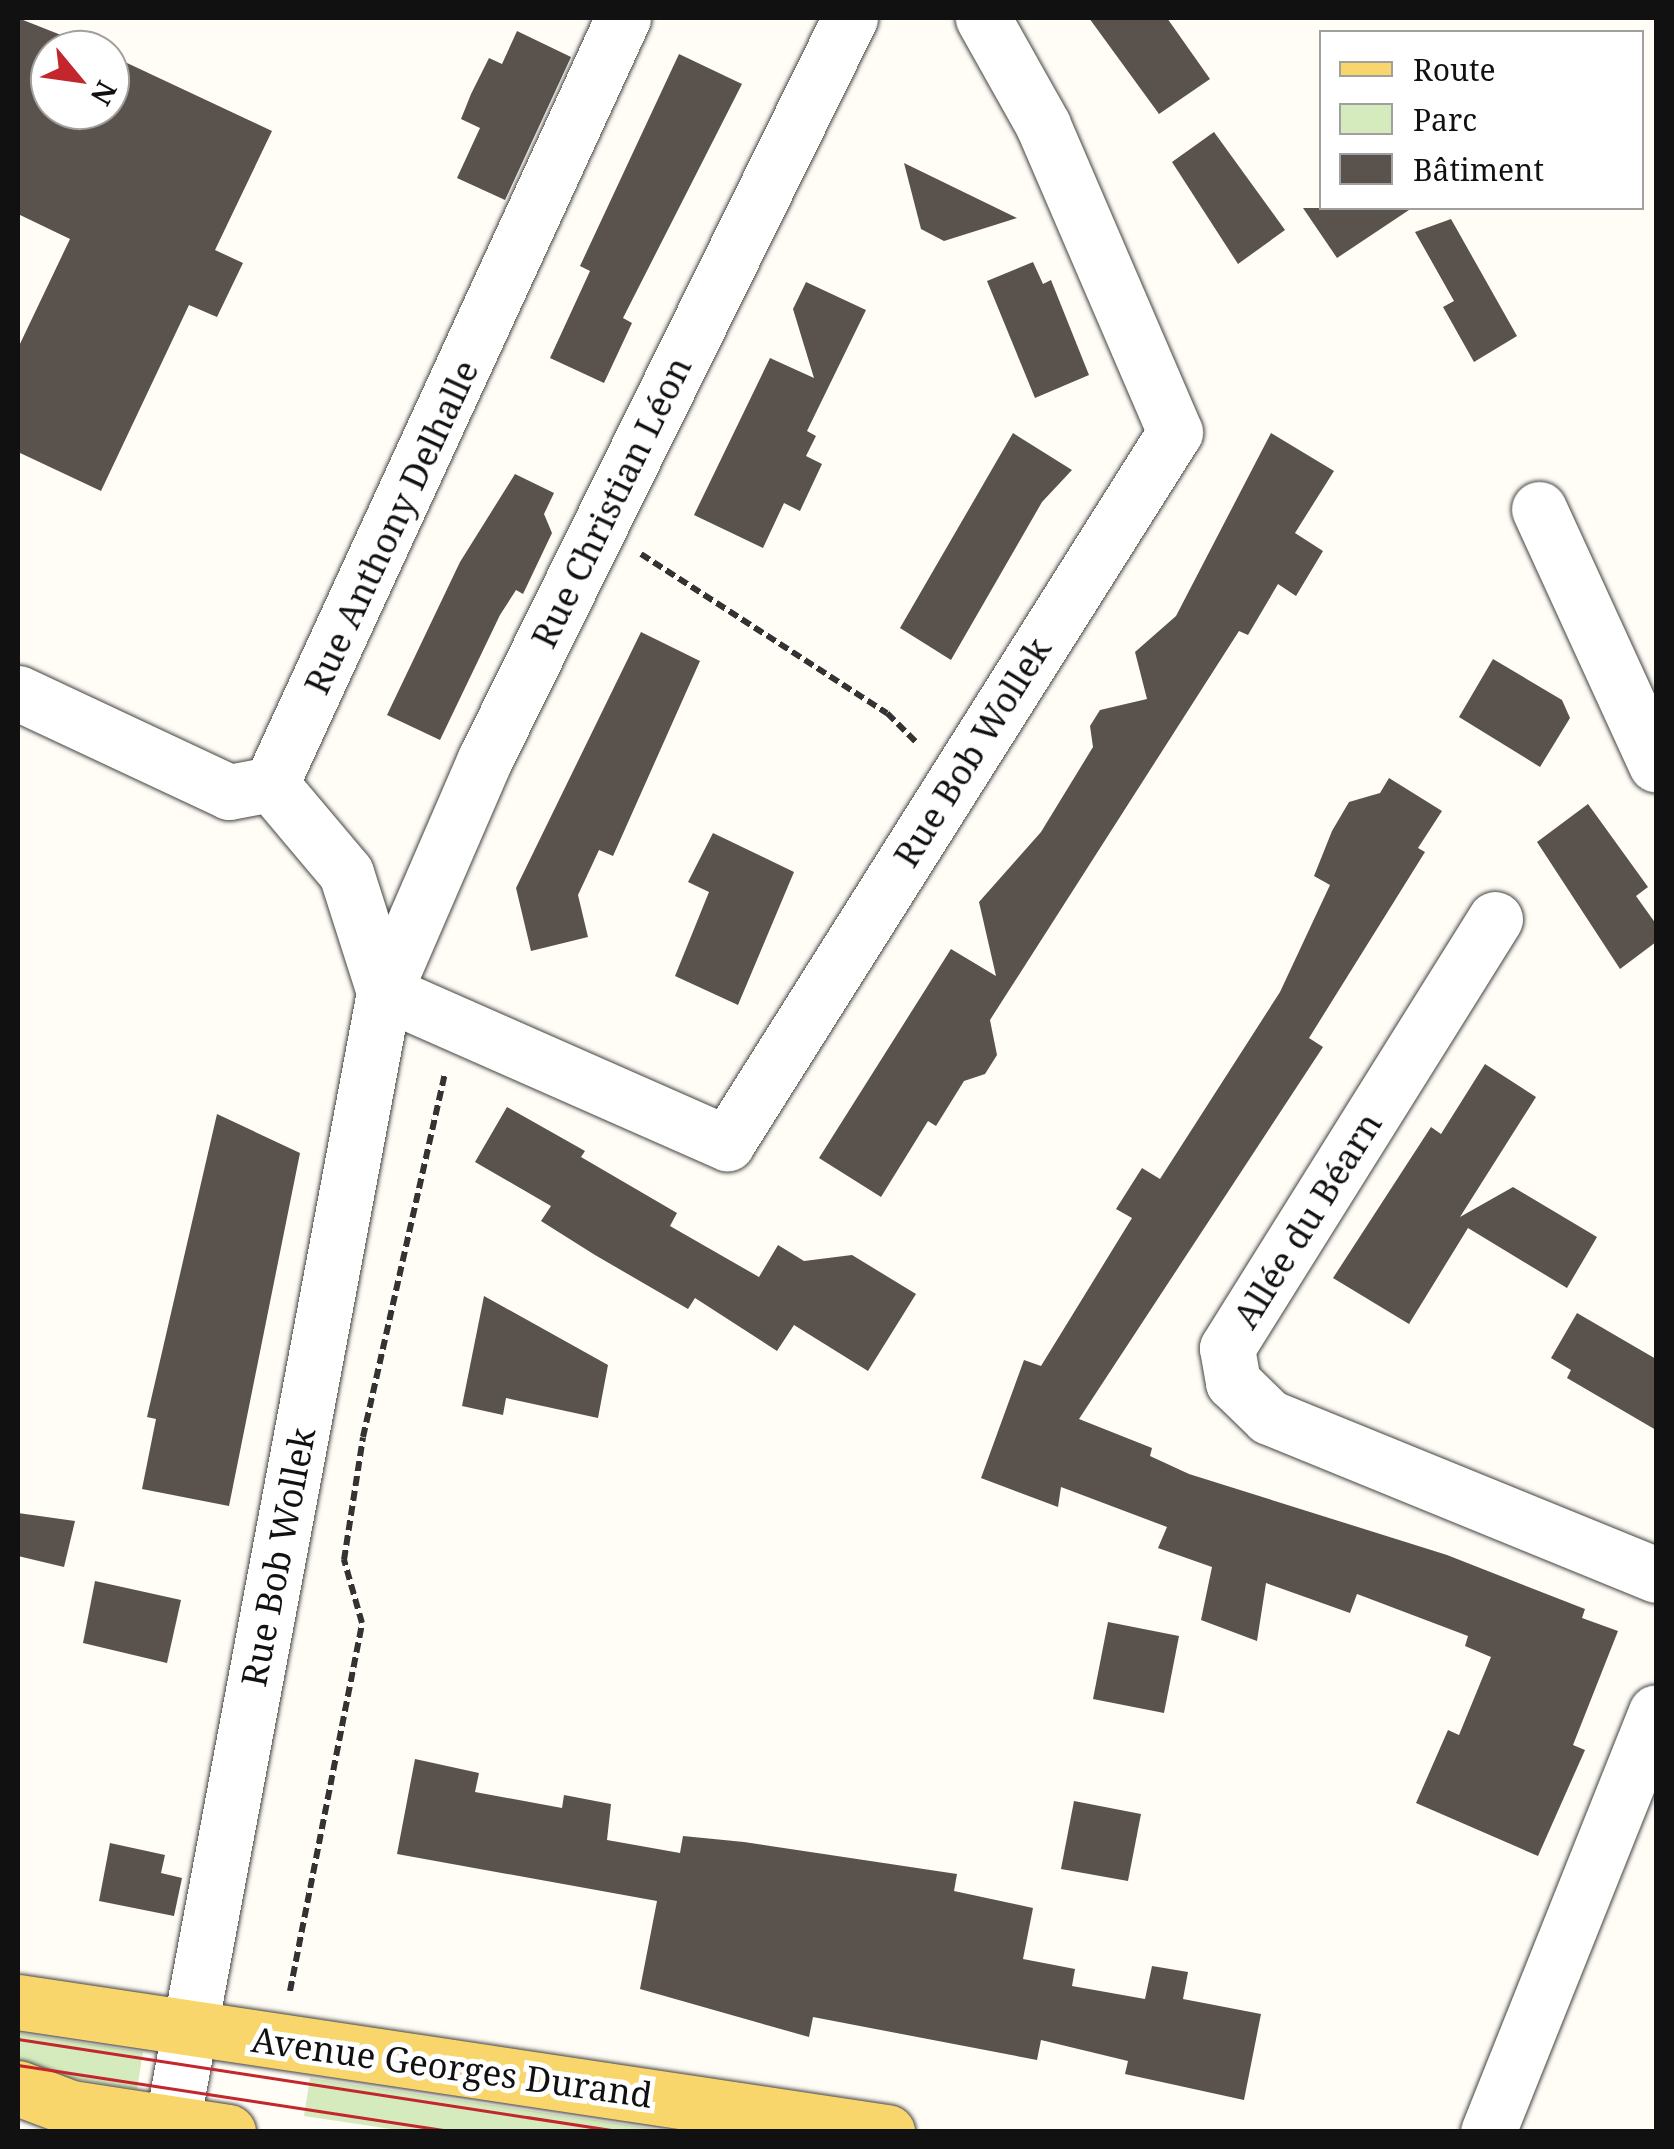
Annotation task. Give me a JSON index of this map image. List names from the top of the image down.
{
  "streets": {
    "main road": ["Avenue Georges Durand"],
    "street": [
      "Rue Christian Léon",
      "Rue Anthony Delhalle",
      "Rue Bob Wollek",
      "Allée du Béarn"
    ]
  },
  "crossings": [
    ["Rue Christian Léon", "Rue Bob Wollek"],
    ["Rue Anthony Delhalle", "Rue Bob Wollek"],
    ["Rue Bob Wollek", "Avenue Georges Durand"]
  ],
  "legend": ["Route", "Parc", "Bâtiment"],
  "north": "bottom right"
}
